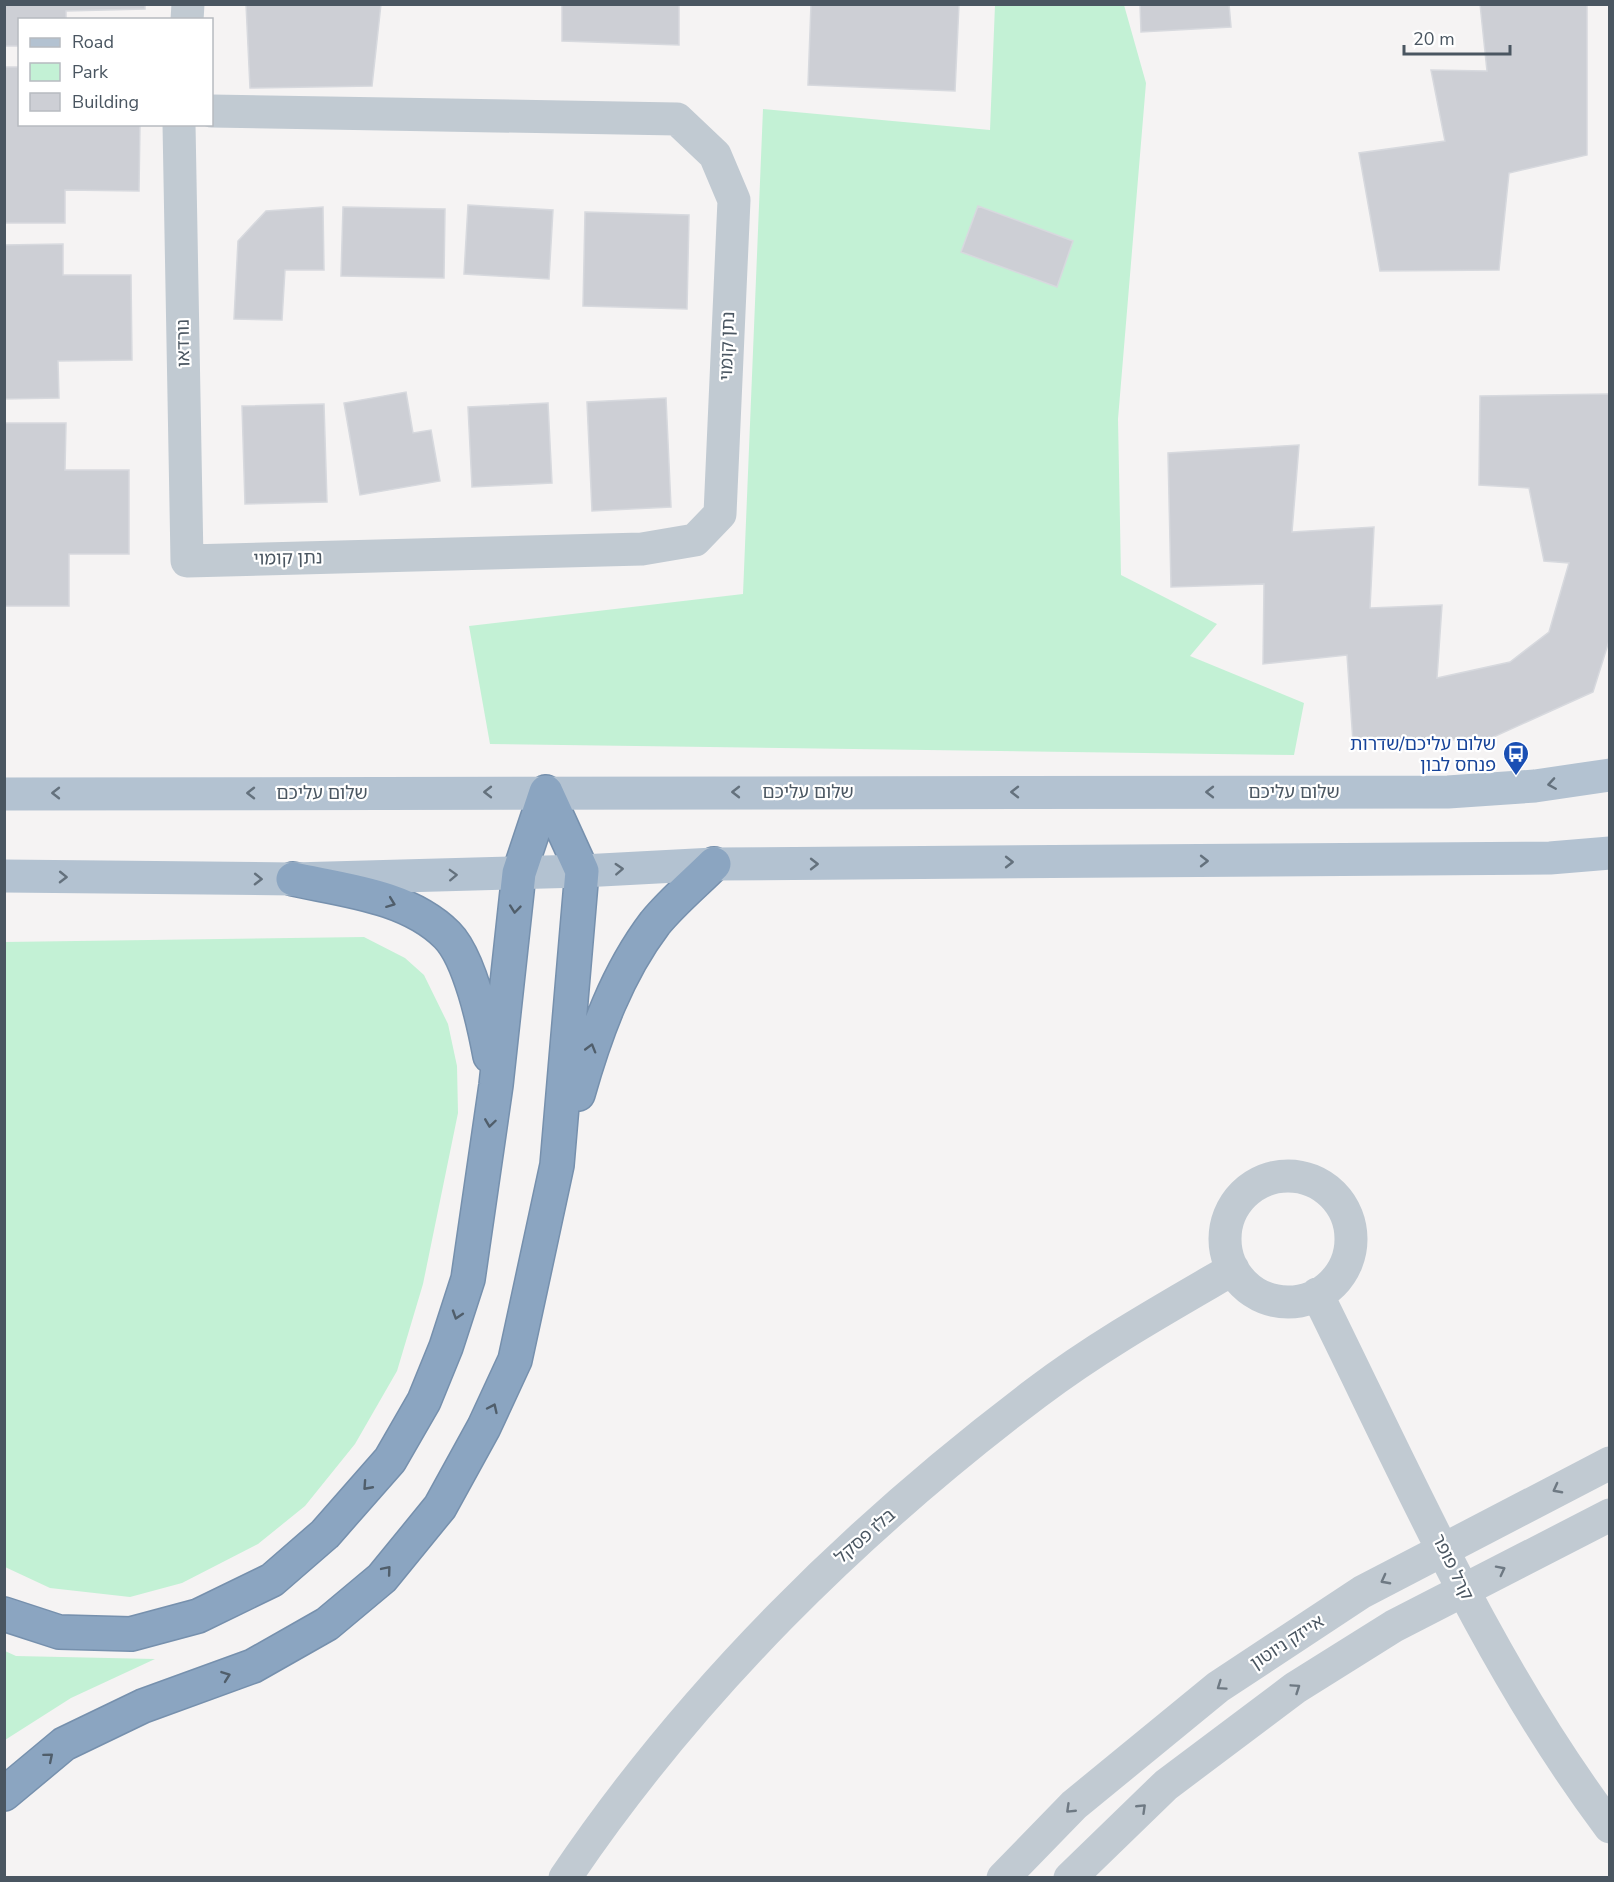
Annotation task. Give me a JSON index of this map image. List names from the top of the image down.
{
  "streets": {
    "main road": ["שלום עליכם"],
    "street": [
      "נורדאו",
      "נתן קומוי",
      "בלז פסקל",
      "קרל פופר",
      "אייזק ניוטון"
    ]
  },
  "crossings": [
    ["נורדאו", "נתן קומוי"],
    ["בלז פסקל", "קרל פופר"],
    ["קרל פופר", "אייזק ניוטון"]
  ],
  "places": {
    "bus stop": ["שלום עליכם/שדרות פנחס לבון"]
  },
  "legend": ["Road", "Park", "Building"],
  "scale_bar": "20 m"
}
